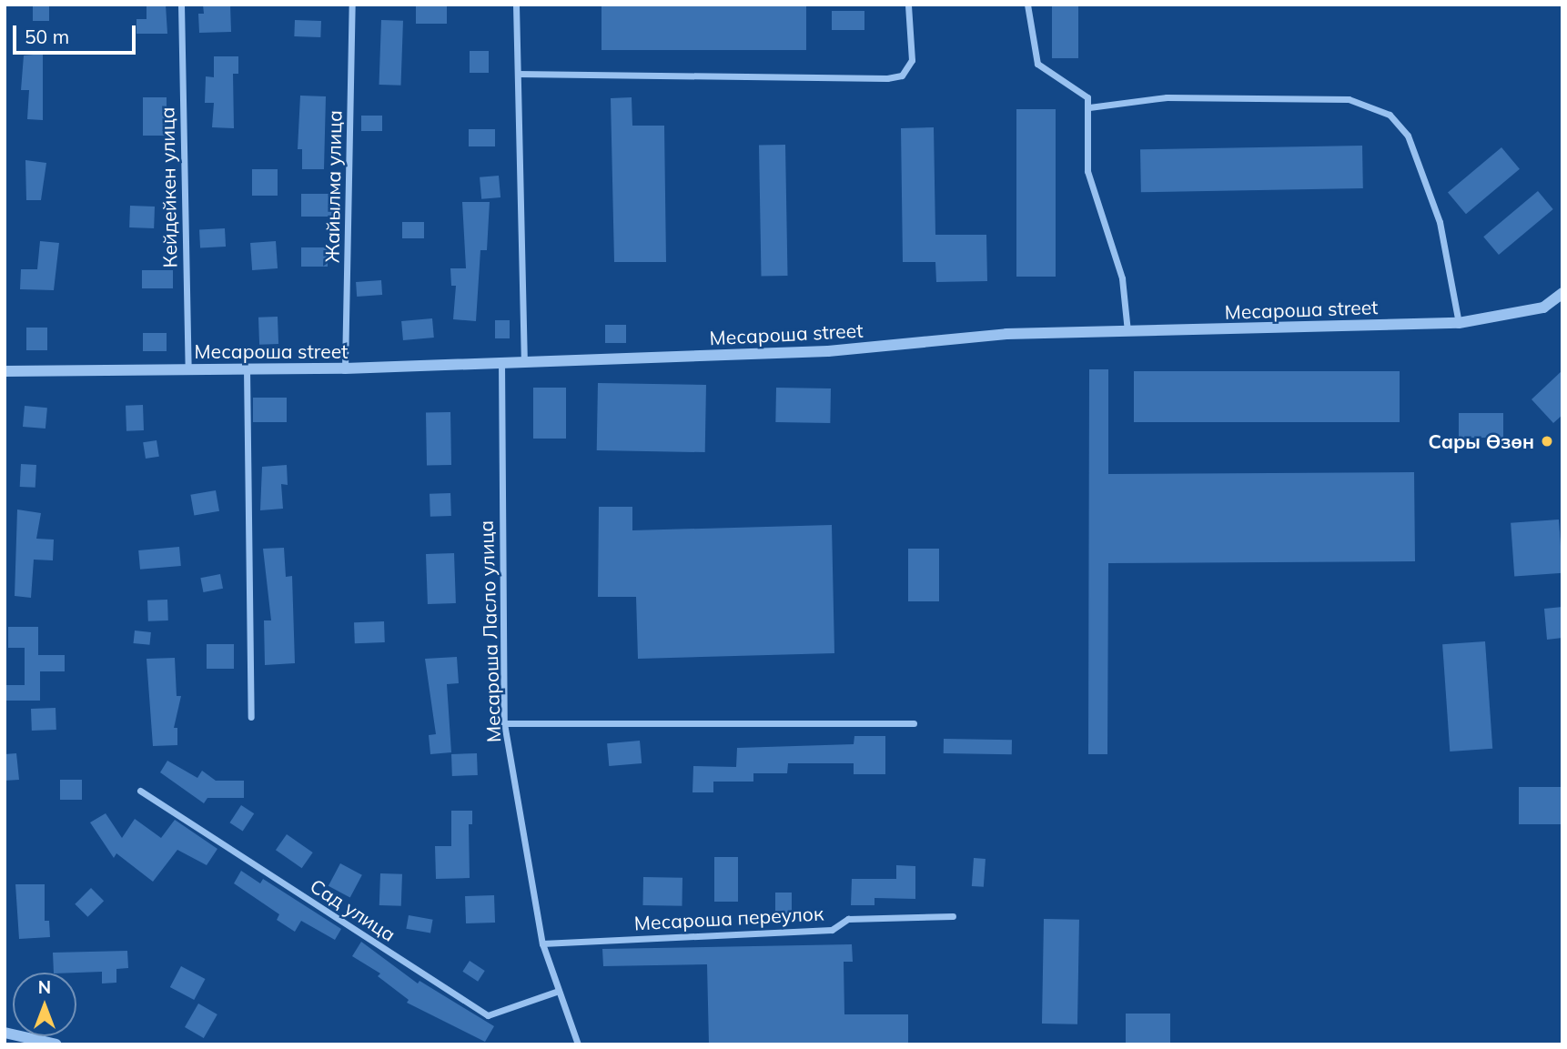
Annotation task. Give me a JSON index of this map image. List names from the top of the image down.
{
  "streets": {
    "street": [
      "Жайылма улица",
      "Кейдейкен улица",
      "Месароша street",
      "Месароша Ласло улица",
      "Сад улица",
      "Месароша переулок"
    ]
  },
  "crossings": [
    ["Жайылма улица", "Месароша street"],
    ["Кейдейкен улица", "Месароша street"],
    ["Месароша street", "Месароша Ласло улица"],
    ["Месароша Ласло улица", "Сад улица"],
    ["Месароша Ласло улица", "Месароша переулок"]
  ],
  "places": ["Сары Өзөн"],
  "scale_bar": "50 m",
  "north": "top"
}
